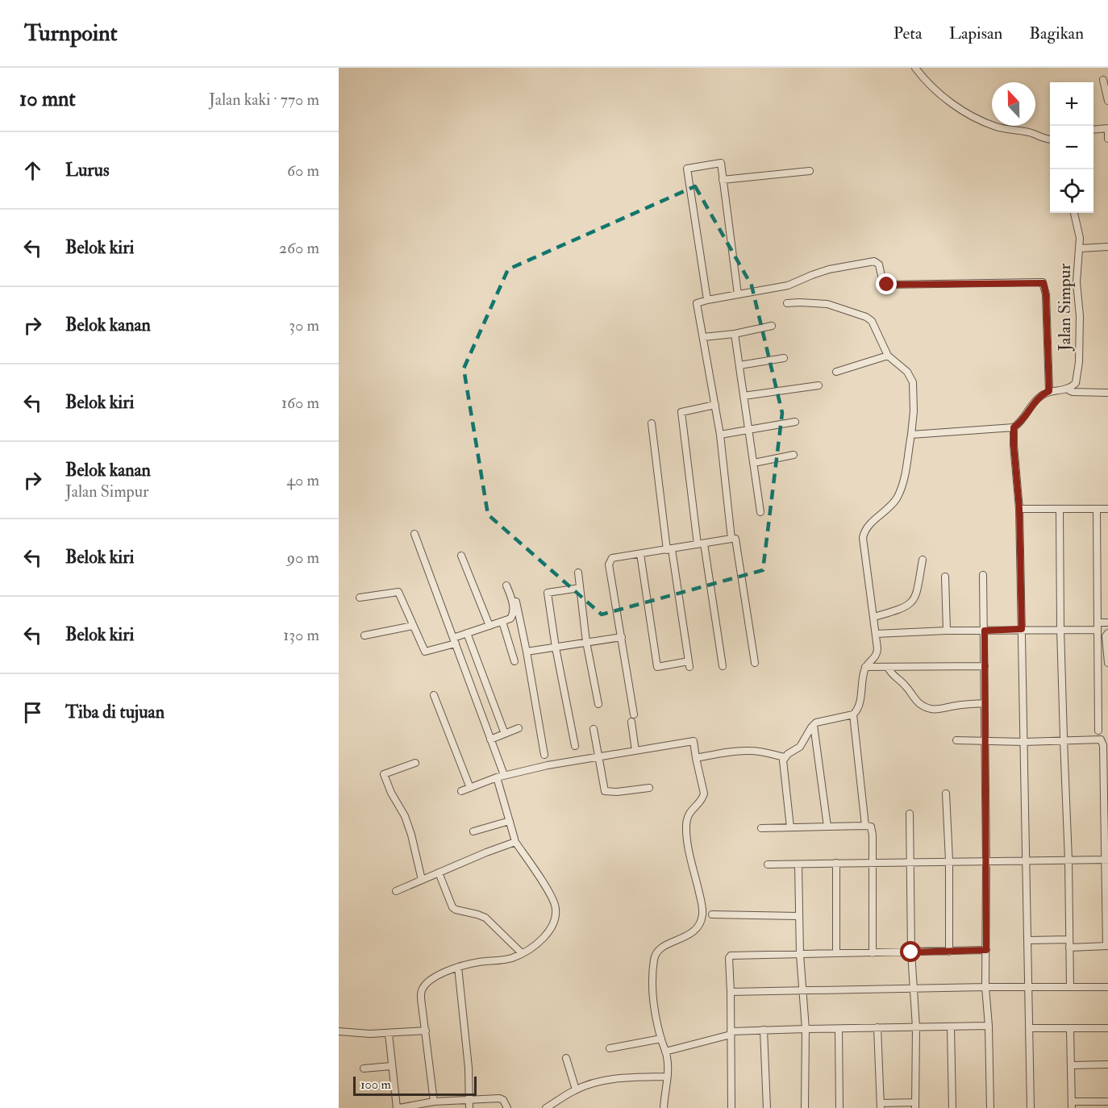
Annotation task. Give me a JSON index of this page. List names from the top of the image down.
{
  "streets": {
    "street": ["Jalan Simpur"]
  },
  "scale_bar": "100 m",
  "north": "top",
  "page": {
    "header": "Turnpoint",
    "nav": ["Peta", "Lapisan", "Bagikan"],
    "heading": ["10 mnt", "Jalan kaki · 770 m"],
    "map_buttons": ["+", "−"],
    "list": [
      ["Lurus", "60 m"],
      ["Belok kiri", "260 m"],
      ["Belok kanan", "30 m"],
      ["Belok kiri", "160 m"],
      ["Belok kanan", "Jalan Simpur", "40 m"],
      ["Belok kiri", "90 m"],
      ["Belok kiri", "130 m"],
      "Tiba di tujuan"
    ],
    "scale": "100 m"
  }
}
